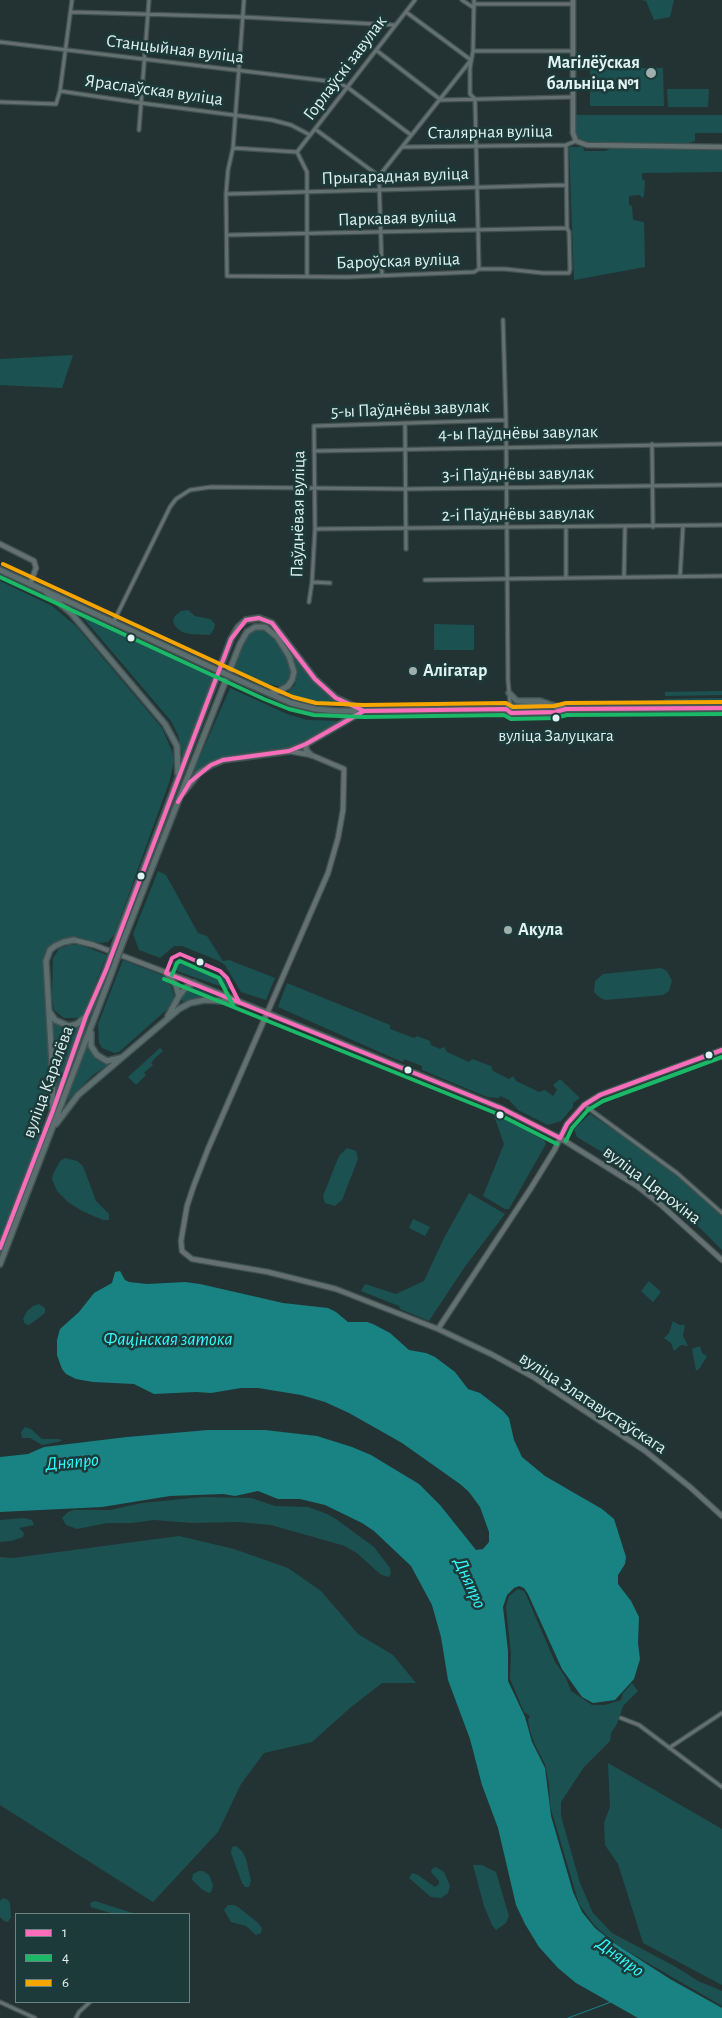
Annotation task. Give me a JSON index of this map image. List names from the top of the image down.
{
  "streets": {
    "main road": ["вуліца Каралёва"],
    "street": [
      "Станцыйная вуліца",
      "Горлаўскі завулак",
      "Яраслаўская вуліца",
      "Сталярная вуліца",
      "Прыгарадная вуліца",
      "Паркавая вуліца",
      "Бароўская вуліца",
      "5-ы Паўднёвы завулак",
      "4-ы Паўднёвы завулак",
      "3-і Паўднёвы завулак",
      "Паўднёвая вуліца",
      "2-і Паўднёвы завулак",
      "вуліца Цярохіна",
      "вуліца Златавустаўскага"
    ]
  },
  "crossings": [
    ["Станцыйная вуліца", "Горлаўскі завулак"],
    ["Станцыйная вуліца", "Сталярная вуліца"],
    ["Горлаўскі завулак", "Яраслаўская вуліца"],
    ["Горлаўскі завулак", "Сталярная вуліца"],
    ["Паркавая вуліца", "Бароўская вуліца"],
    ["5-ы Паўднёвы завулак", "Паўднёвая вуліца"],
    ["4-ы Паўднёвы завулак", "Паўднёвая вуліца"],
    ["3-і Паўднёвы завулак", "Паўднёвая вуліца"],
    ["Паўднёвая вуліца", "2-і Паўднёвы завулак"],
    ["вуліца Цярохіна", "вуліца Златавустаўскага"]
  ],
  "water": ["Фацінская затока", "Дняпро"],
  "places": [
    "Магілёўская бальніца №1",
    "Алігатар",
    "вуліца Залуцкага",
    "Акула"
  ],
  "lines": ["transit line 6", "transit line 4", "transit line 1"],
  "legend": ["1", "4", "6"]
}
